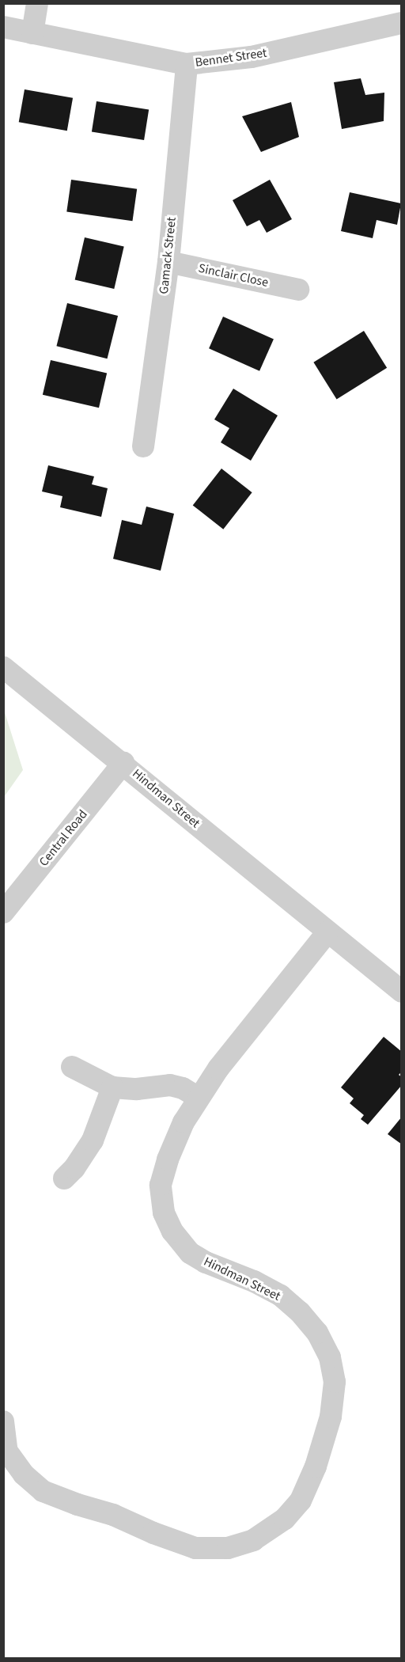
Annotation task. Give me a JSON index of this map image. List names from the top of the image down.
{
  "streets": {
    "street": [
      "Bennet Street",
      "Gamack Street",
      "Sinclair Close",
      "Hindman Street",
      "Central Road"
    ]
  },
  "crossings": [
    ["Bennet Street", "Gamack Street"],
    ["Gamack Street", "Sinclair Close"],
    ["Hindman Street", "Central Road"]
  ]
}
